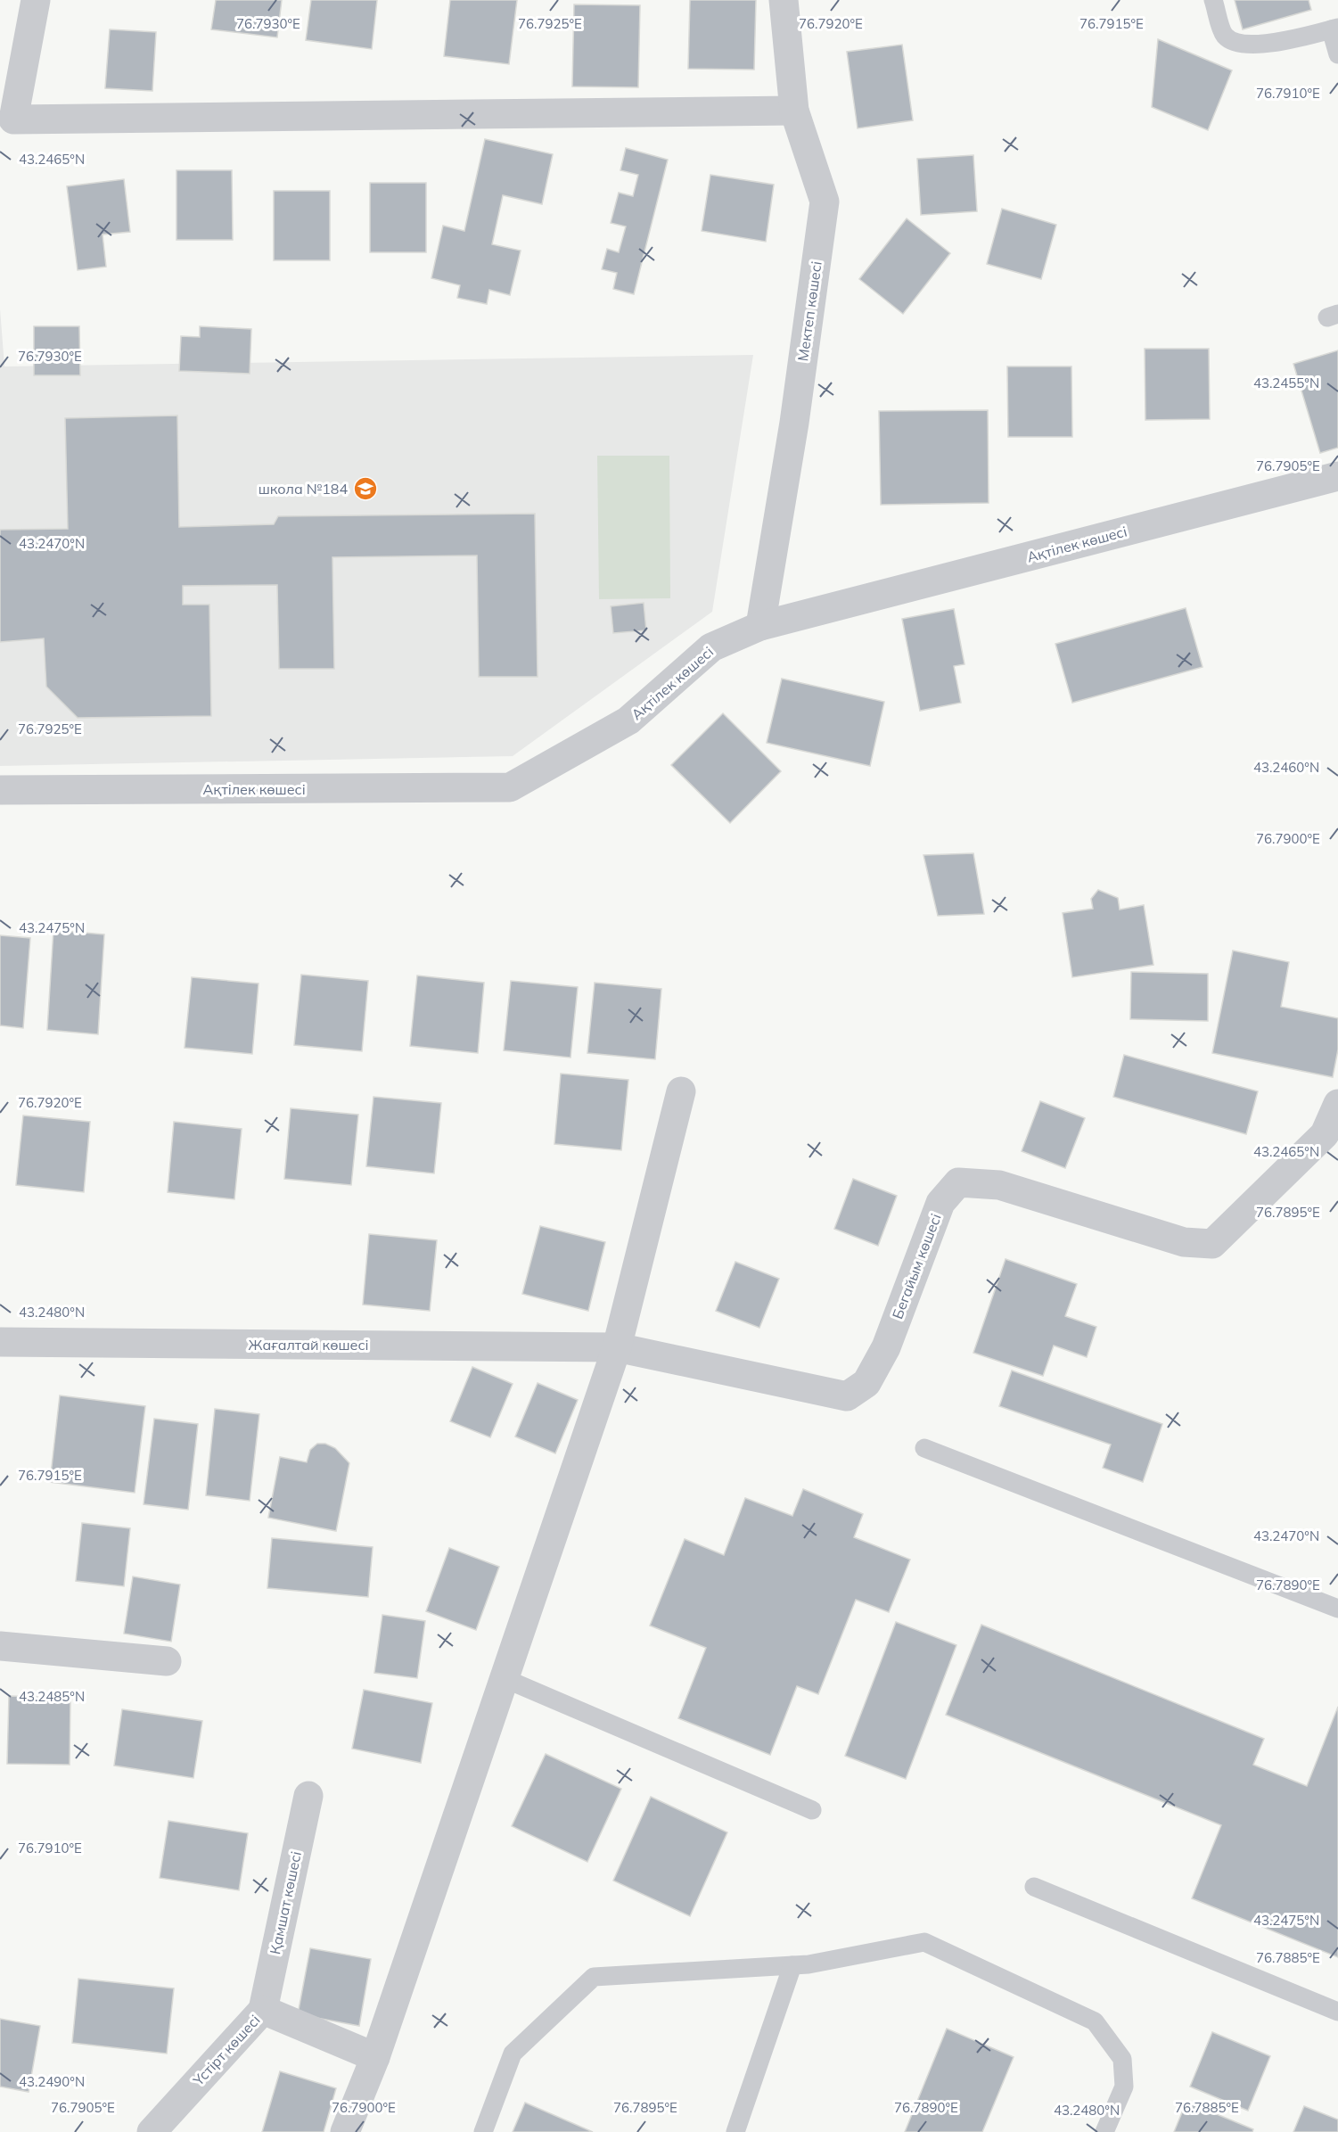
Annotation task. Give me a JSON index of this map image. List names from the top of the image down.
{
  "streets": {
    "street": [
      "Мектеп көшесі",
      "Ақтілек көшесі",
      "Бегайым көшесі",
      "Жағалтай көшесі",
      "Қамшат көшесі",
      "Үстірт көшесі"
    ]
  },
  "crossings": [
    ["Мектеп көшесі", "Ақтілек көшесі"],
    ["Бегайым көшесі", "Жағалтай көшесі"],
    ["Қамшат көшесі", "Үстірт көшесі"]
  ],
  "places": {
    "school or university": ["школа №184"]
  },
  "coordinates": [
    "76.7930°E",
    "76.7925°E",
    "76.7920°E",
    "76.7915°E",
    "76.7910°E",
    "43.2465°N",
    "43.2455°N",
    "76.7905°E",
    "43.2470°N",
    "43.2460°N",
    "76.7900°E",
    "43.2475°N",
    "76.7895°E",
    "43.2480°N",
    "76.7890°E",
    "43.2485°N",
    "76.7885°E",
    "43.2490°N"
  ]
}
